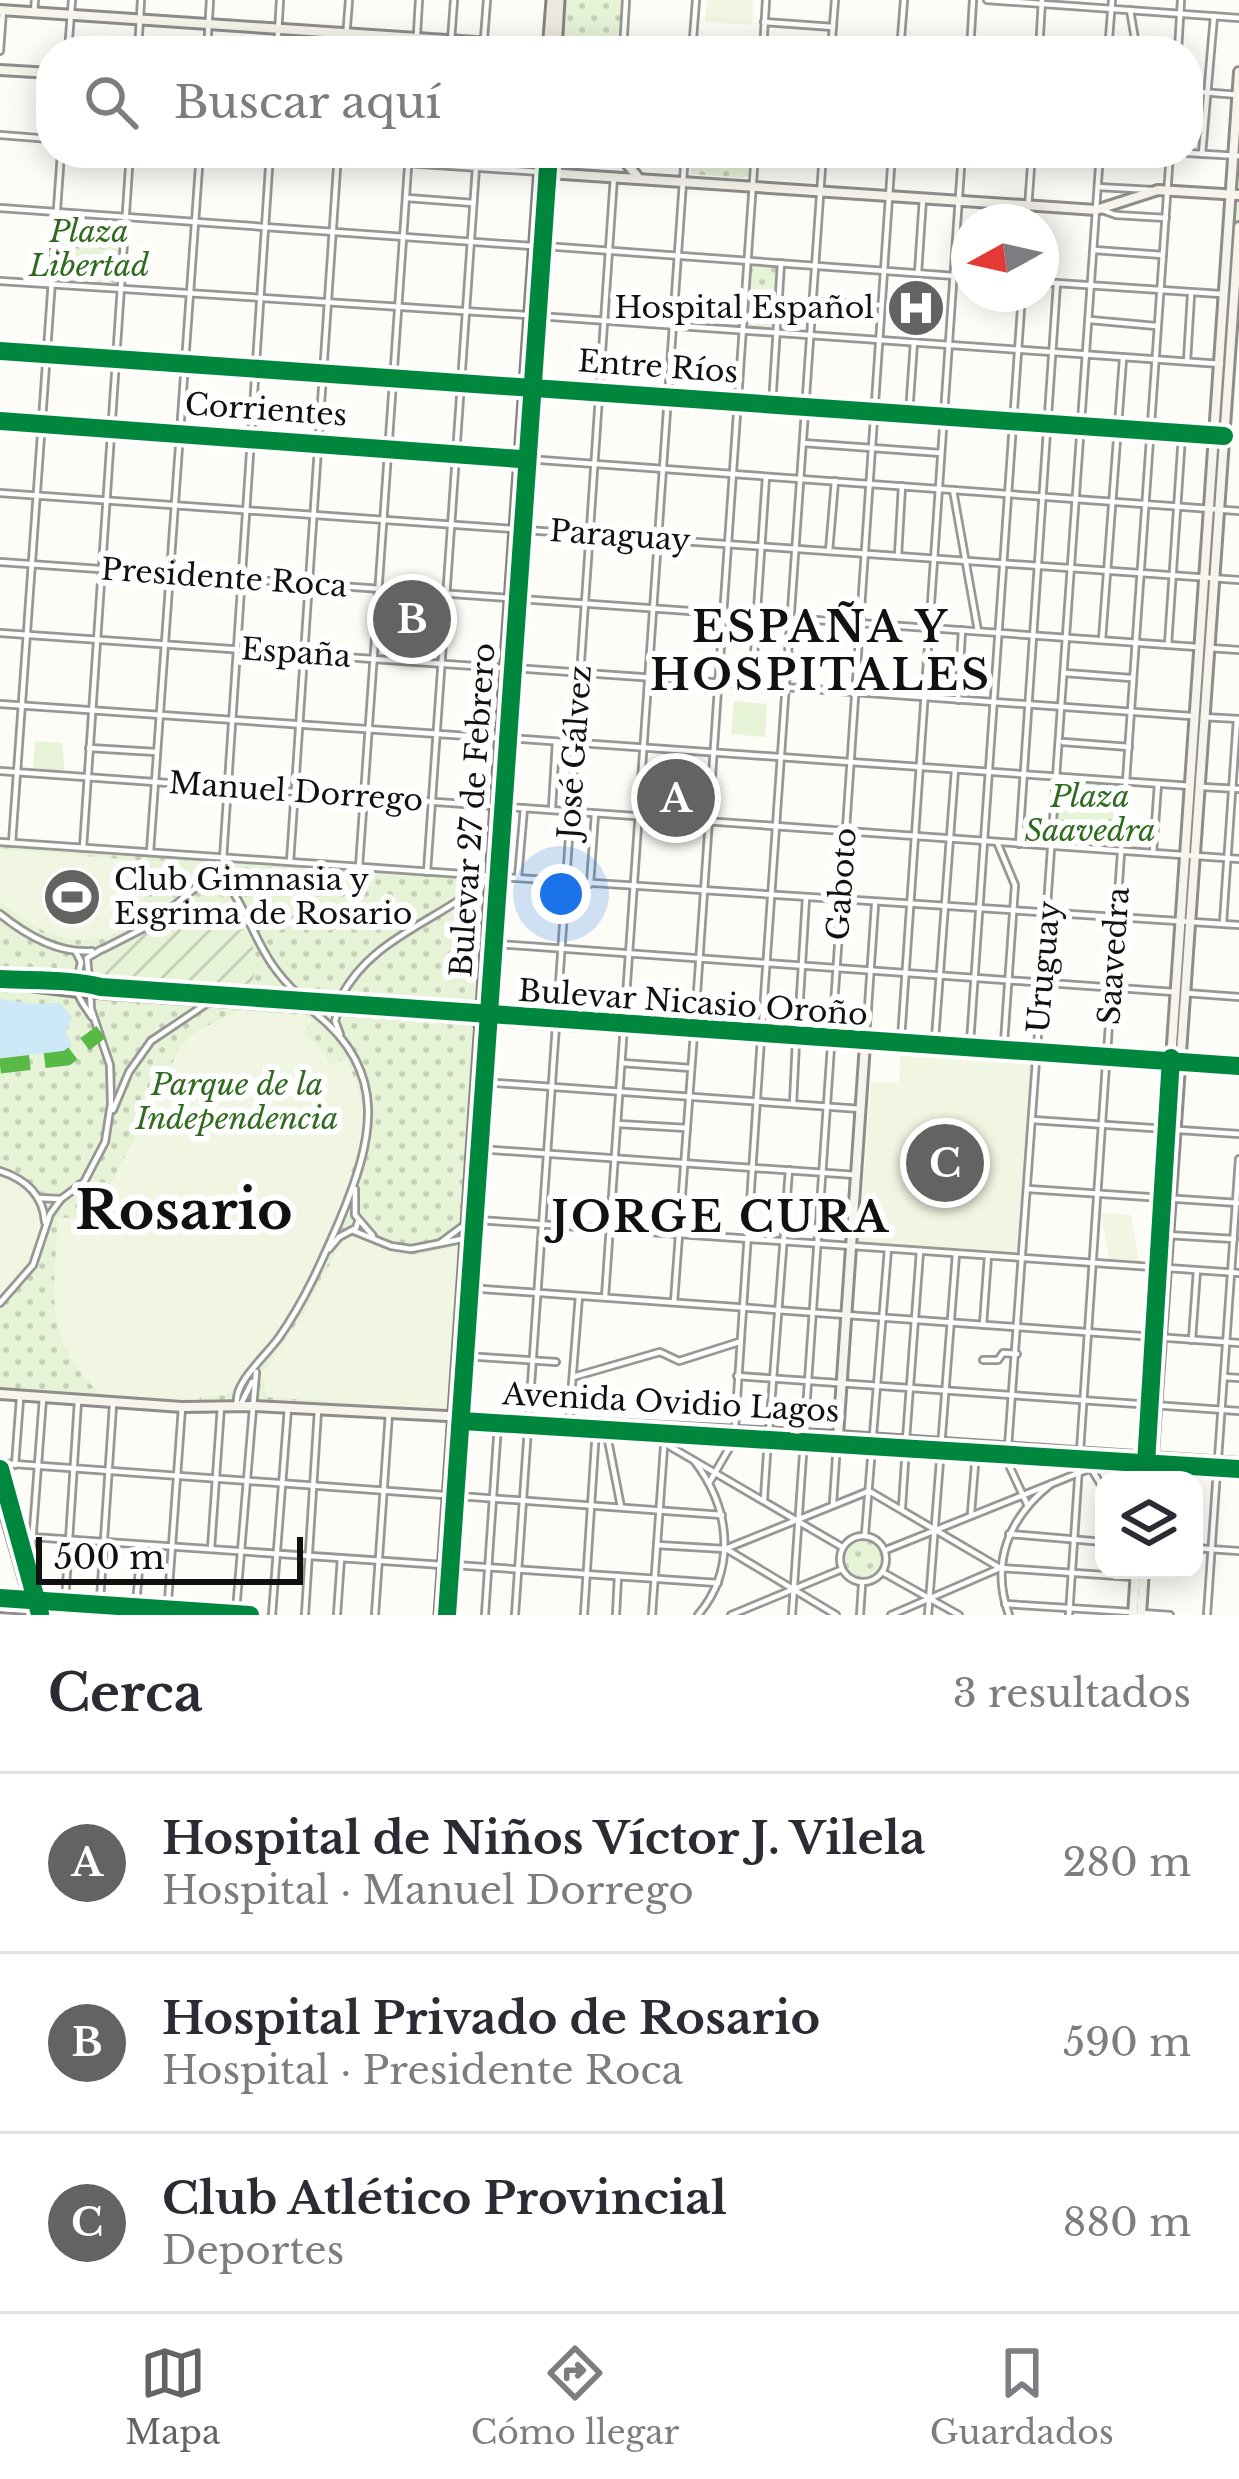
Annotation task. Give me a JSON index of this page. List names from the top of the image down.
{
  "streets": {
    "main road": [
      "Entre Ríos",
      "Corrientes",
      "Bulevar 27 de Febrero",
      "Bulevar Nicasio Oroño",
      "Avenida Ovidio Lagos"
    ],
    "street": [
      "Paraguay",
      "Presidente Roca",
      "España",
      "José Gálvez",
      "Manuel Dorrego",
      "Gaboto",
      "Saavedra",
      "Uruguay"
    ]
  },
  "crossings": [
    ["Entre Ríos", "José Gálvez"],
    ["Entre Ríos", "Bulevar 27 de Febrero"],
    ["Entre Ríos", "Gaboto"],
    ["Entre Ríos", "Saavedra"],
    ["Entre Ríos", "Uruguay"],
    ["Corrientes", "José Gálvez"],
    ["Corrientes", "Bulevar 27 de Febrero"],
    ["Corrientes", "Gaboto"],
    ["Corrientes", "Saavedra"],
    ["Corrientes", "Uruguay"],
    ["Paraguay", "José Gálvez"],
    ["Paraguay", "Bulevar 27 de Febrero"],
    ["Paraguay", "Gaboto"],
    ["Paraguay", "Saavedra"],
    ["Paraguay", "Uruguay"],
    ["Presidente Roca", "José Gálvez"],
    ["Presidente Roca", "Bulevar 27 de Febrero"],
    ["Presidente Roca", "Gaboto"],
    ["Presidente Roca", "Saavedra"],
    ["Presidente Roca", "Uruguay"],
    ["España", "José Gálvez"],
    ["España", "Bulevar 27 de Febrero"],
    ["España", "Gaboto"],
    ["España", "Saavedra"],
    ["España", "Uruguay"],
    ["José Gálvez", "Manuel Dorrego"],
    ["José Gálvez", "Bulevar Nicasio Oroño"],
    ["José Gálvez", "Avenida Ovidio Lagos"],
    ["Manuel Dorrego", "Bulevar 27 de Febrero"],
    ["Manuel Dorrego", "Gaboto"],
    ["Manuel Dorrego", "Saavedra"],
    ["Manuel Dorrego", "Uruguay"],
    ["Bulevar 27 de Febrero", "Bulevar Nicasio Oroño"],
    ["Bulevar 27 de Febrero", "Avenida Ovidio Lagos"],
    ["Gaboto", "Bulevar Nicasio Oroño"],
    ["Gaboto", "Avenida Ovidio Lagos"],
    ["Saavedra", "Bulevar Nicasio Oroño"],
    ["Saavedra", "Avenida Ovidio Lagos"],
    ["Uruguay", "Bulevar Nicasio Oroño"],
    ["Uruguay", "Avenida Ovidio Lagos"]
  ],
  "districts": ["ESPAÑA Y HOSPITALES", "Rosario", "JORGE CURA"],
  "parks": ["Plaza Libertad", "Plaza Saavedra", "Parque de la Independencia"],
  "places": {
    "hospital": ["Hospital Español"],
    "sports": ["Club Gimnasia y Esgrima de Rosario"]
  },
  "scale_bar": "500 m",
  "north": "left",
  "page": {
    "search": "Buscar aquí",
    "pins": ["B", "A", "C"],
    "scale": "500 m",
    "heading": ["Cerca", "3 resultados"],
    "list": [
      {
        "mark": "A",
        "name": "Hospital de Niños Víctor J. Vilela",
        "note": "Hospital · Manuel Dorrego",
        "value": "280 m"
      },
      {
        "mark": "B",
        "name": "Hospital Privado de Rosario",
        "note": "Hospital · Presidente Roca",
        "value": "590 m"
      },
      {
        "mark": "C",
        "name": "Club Atlético Provincial",
        "note": "Deportes",
        "value": "880 m"
      }
    ],
    "nav": ["Mapa", "Cómo llegar", "Guardados"]
  }
}
